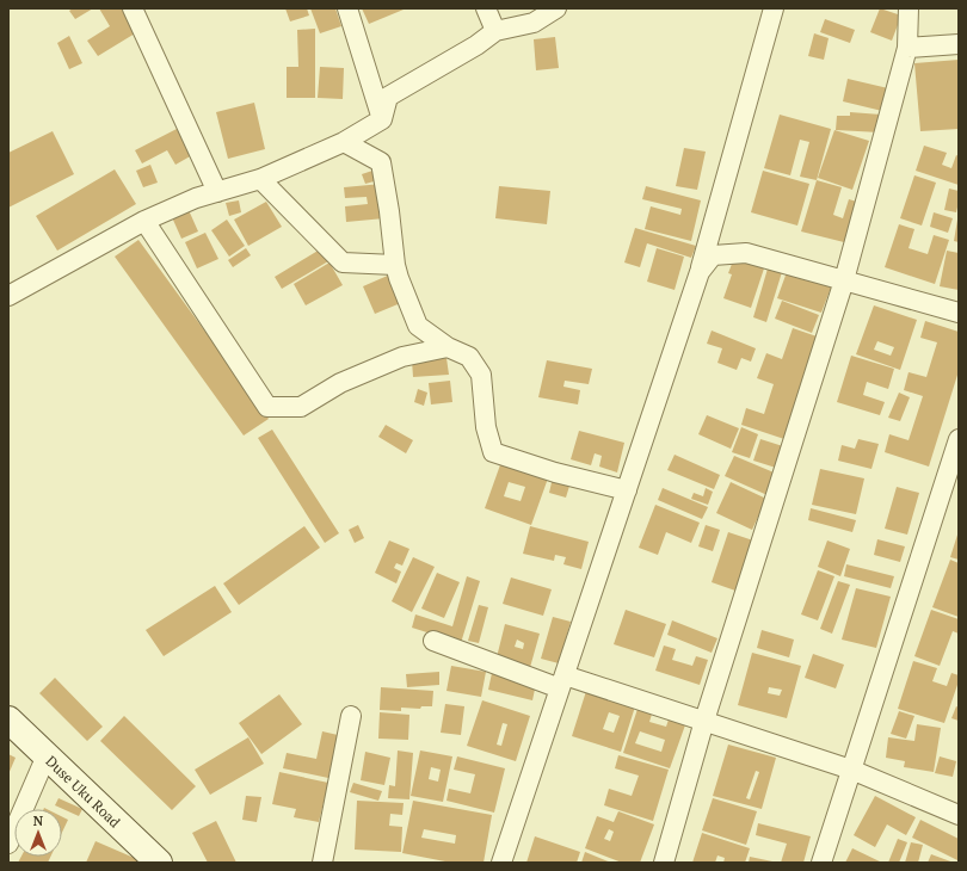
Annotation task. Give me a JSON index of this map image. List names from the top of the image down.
{
  "streets": {
    "street": ["Duse Uku Road"]
  },
  "north": "top"
}
